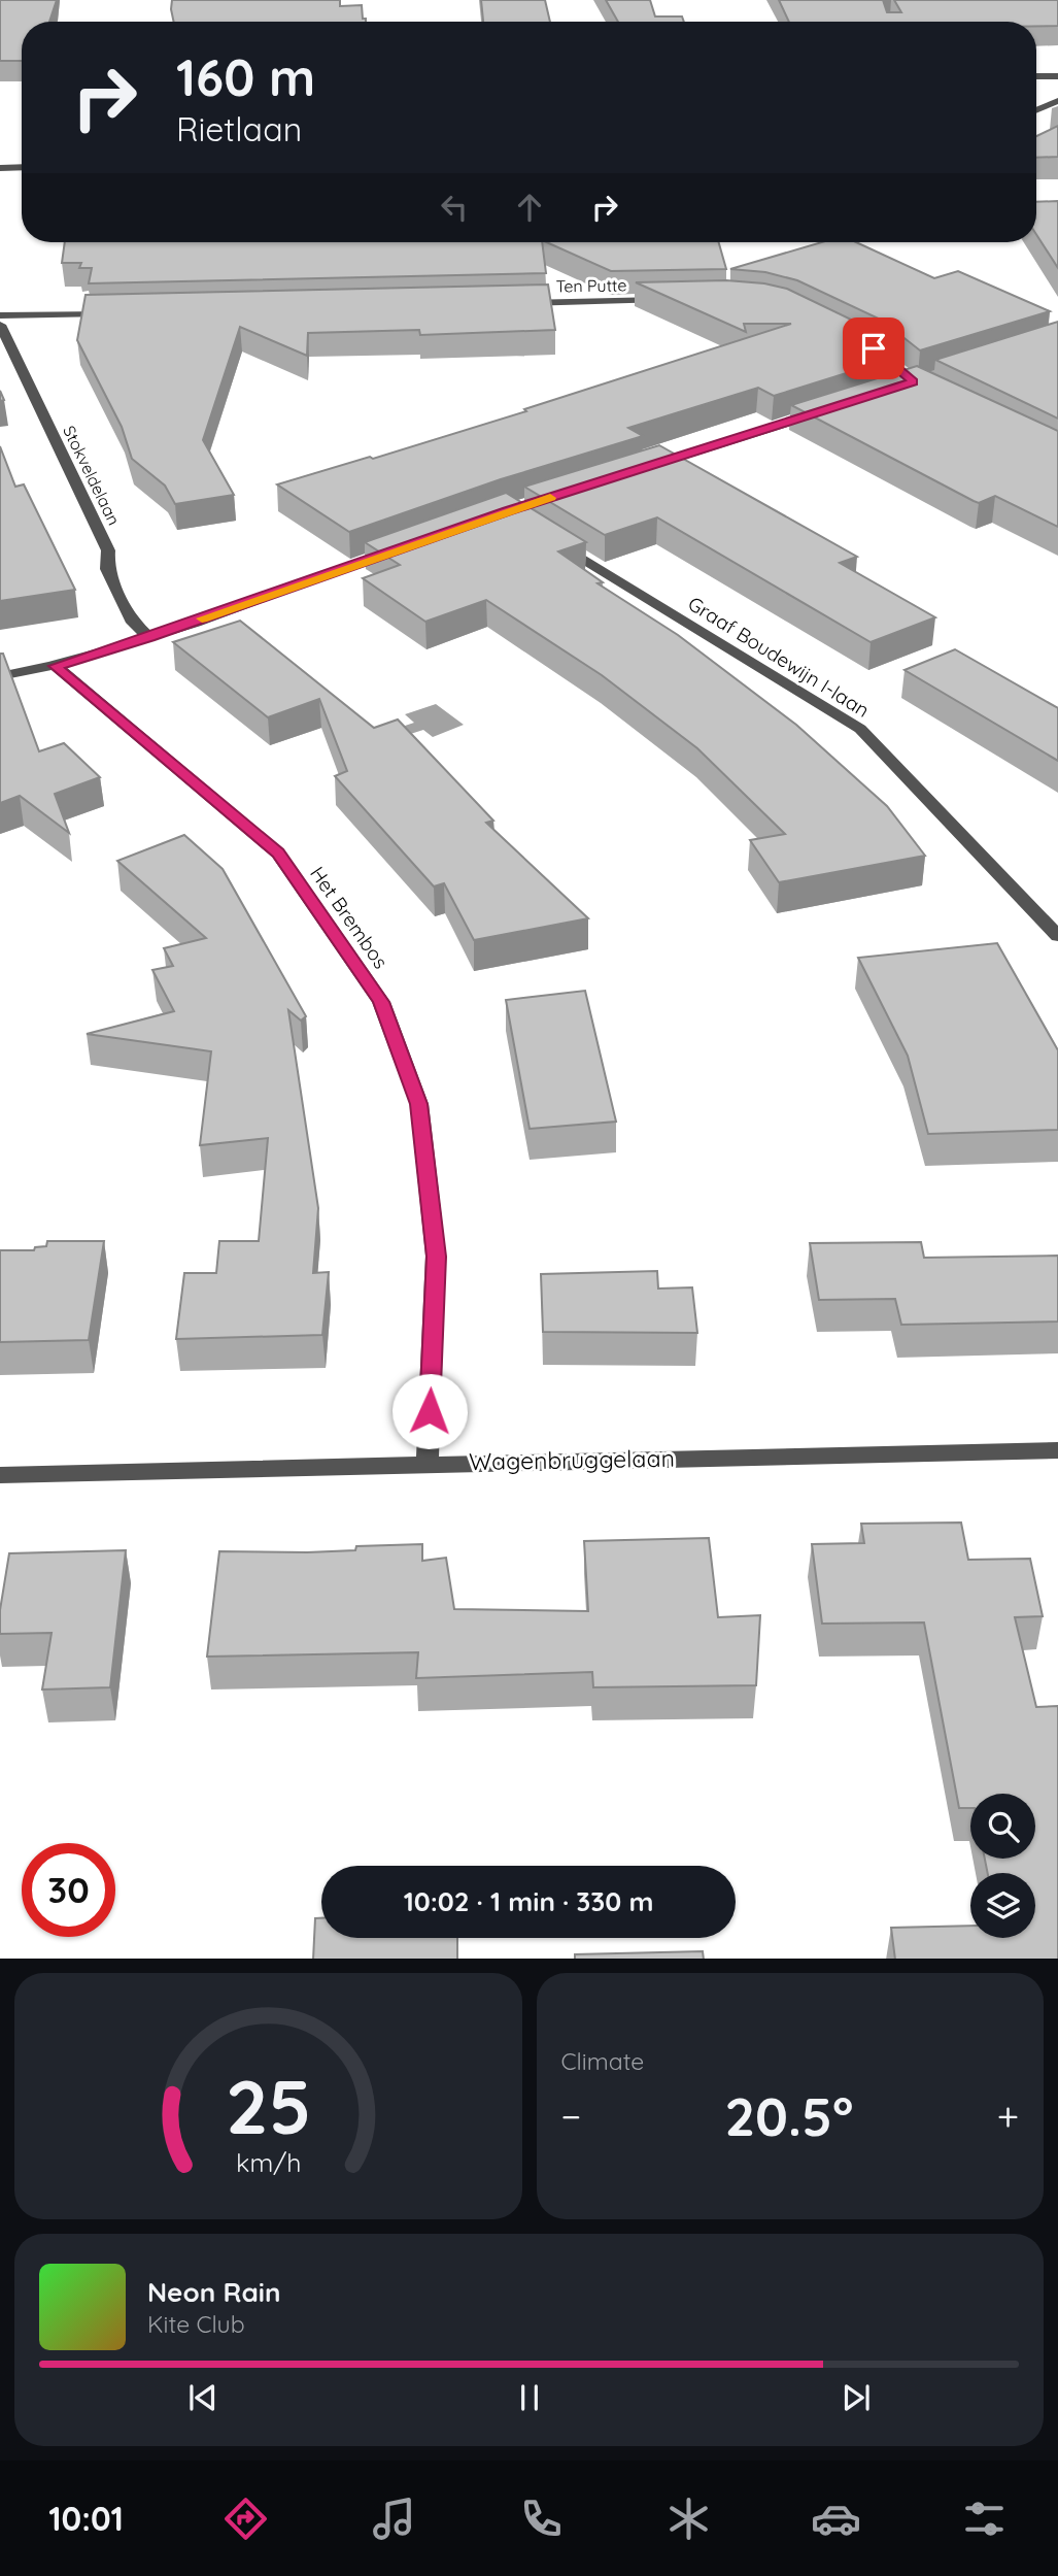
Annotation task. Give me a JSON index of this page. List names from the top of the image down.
{
  "streets": {
    "street": [
      "Ten Putte",
      "Stokveldelaan",
      "Graaf Boudewijn I-laan",
      "Het Brembos",
      "Wagenbruggelaan"
    ]
  },
  "crossings": [
    ["Het Brembos", "Wagenbruggelaan"]
  ],
  "page": {
    "turn": ["160 m", "Rietlaan"],
    "limit": "30",
    "trip": "10:02 · 1 min · 330 m",
    "tile": "Climate",
    "heat": ["−", "20.5°", "+"],
    "song": ["Neon Rain", "Kite Club"],
    "tabs": "10:01",
    "gauge": ["25", "km/h"]
  }
}
